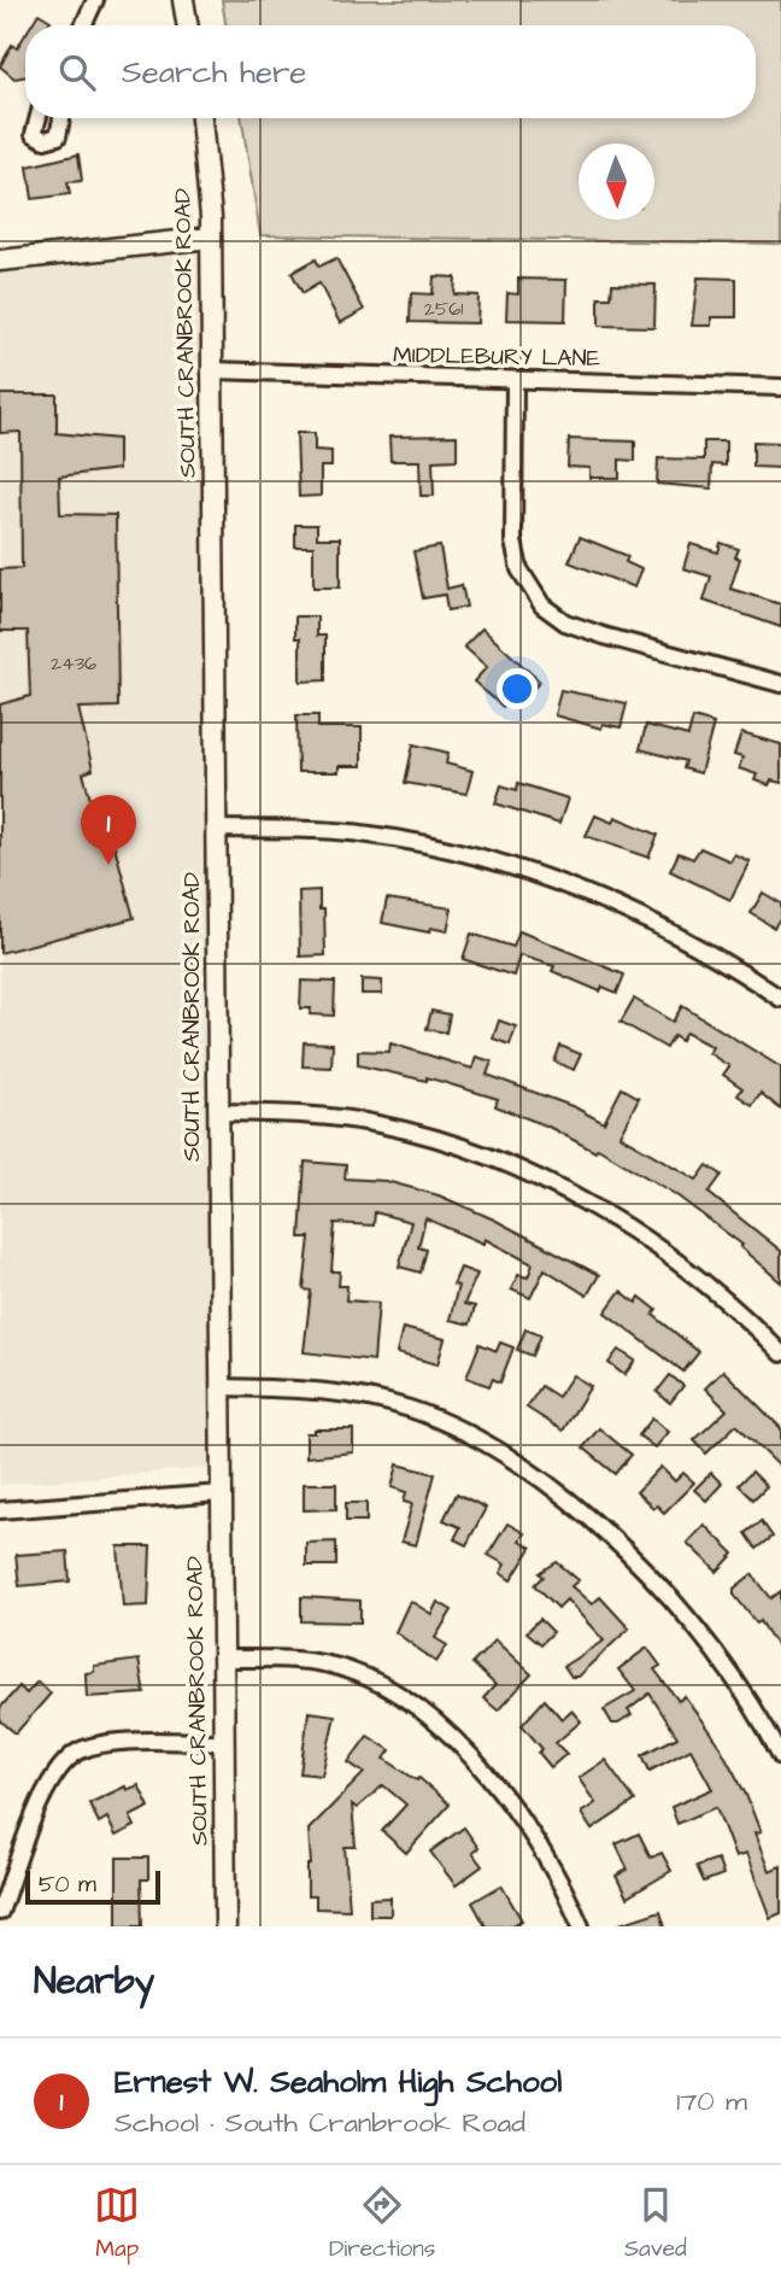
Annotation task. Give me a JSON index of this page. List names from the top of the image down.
{
  "streets": {
    "street": ["SOUTH CRANBROOK ROAD", "MIDDLEBURY LANE"]
  },
  "crossings": [
    ["SOUTH CRANBROOK ROAD", "MIDDLEBURY LANE"]
  ],
  "house_numbers": ["2561", "2436"],
  "scale_bar": "50 m",
  "north": "bottom",
  "page": {
    "search": "Search here",
    "pins": "1",
    "scale": "50 m",
    "heading": "Nearby",
    "list": [
      {
        "mark": "1",
        "name": "Ernest W. Seaholm High School",
        "note": "School · South Cranbrook Road",
        "value": "170 m"
      }
    ],
    "nav": ["Map", "Directions", "Saved"]
  }
}
